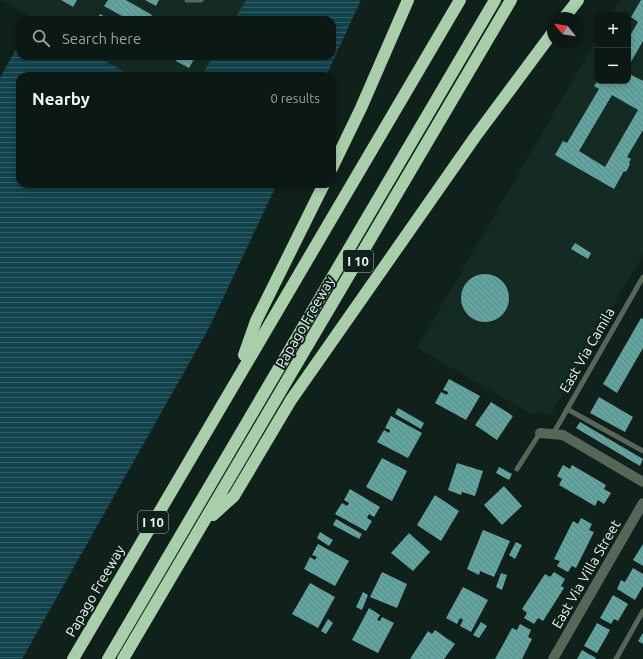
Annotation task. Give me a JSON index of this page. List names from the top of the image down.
{
  "streets": {
    "highway": ["I 10", "Papago Freeway"],
    "street": ["East Via Villa Street"],
    "lane": ["East Via Camila"]
  },
  "north": "top left",
  "page": {
    "map_buttons": ["+", "−"],
    "search": "Search here",
    "heading": ["Nearby", "0 results"]
  }
}
